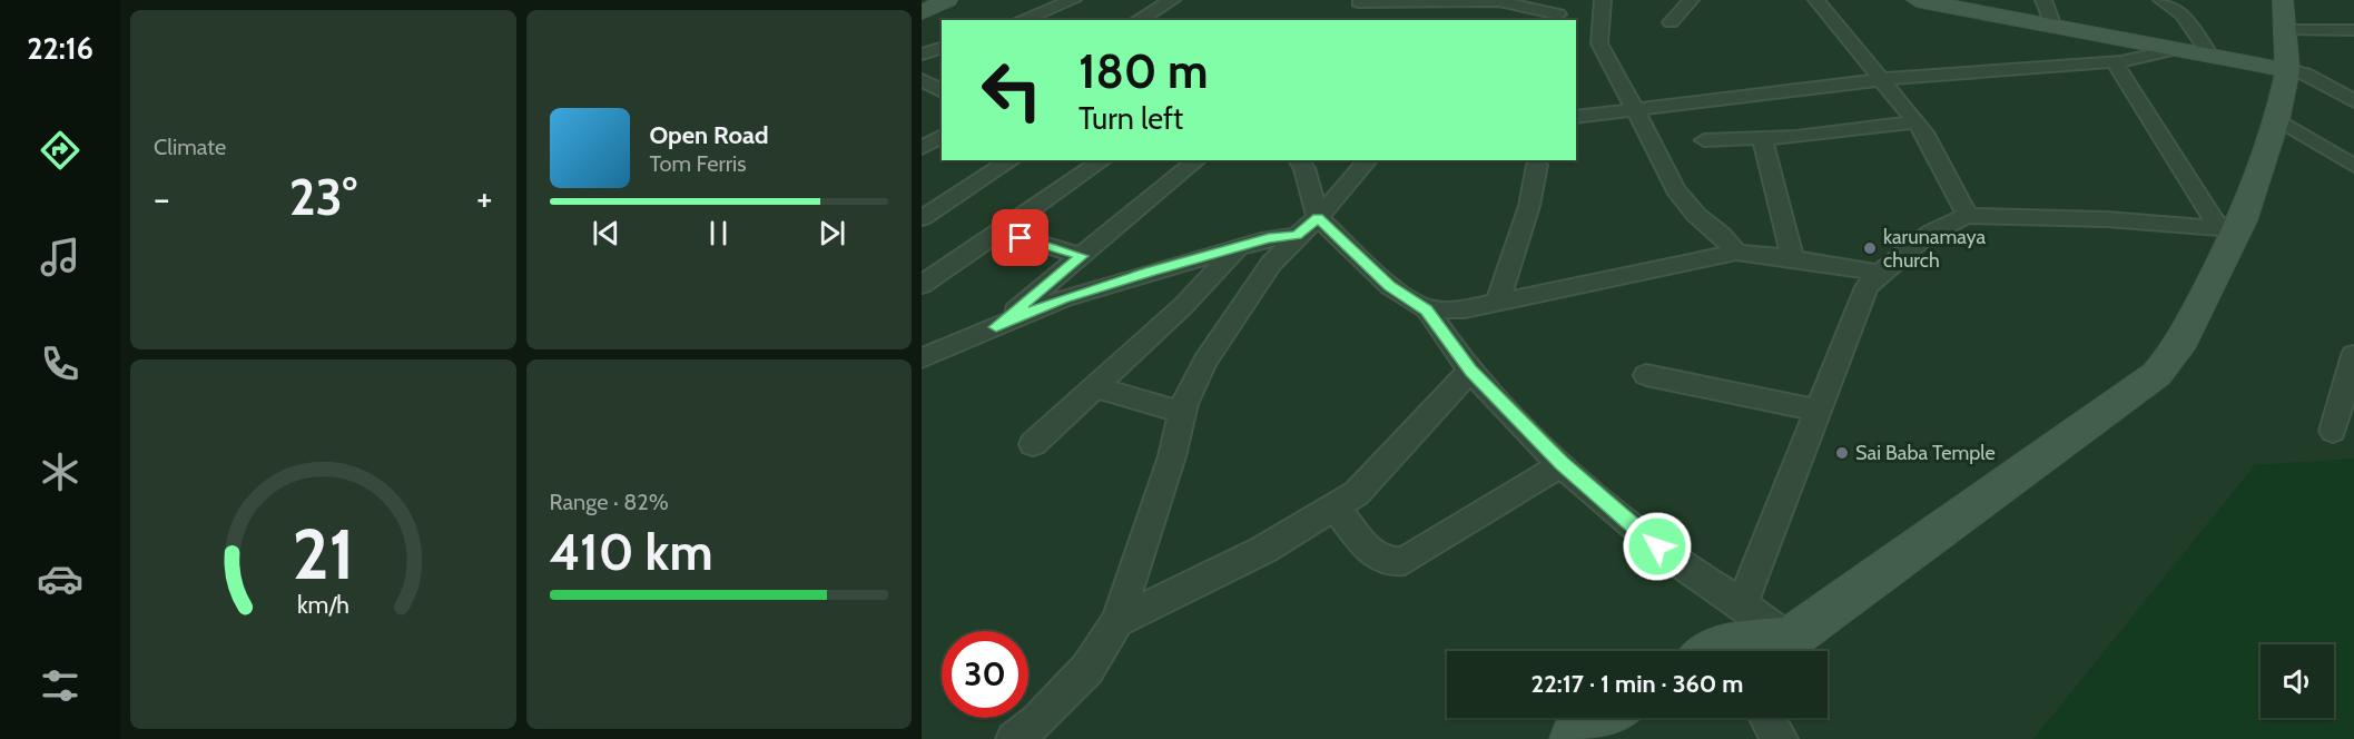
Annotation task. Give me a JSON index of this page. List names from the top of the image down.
{
  "places": ["karunamaya church", "Sai Baba Temple"],
  "page": {
    "tabs": "22:16",
    "tile": [
      "Climate",
      ["Range · 82%", "410 km"]
    ],
    "turn": ["180 m", "Turn left"],
    "song": ["Open Road", "Tom Ferris"],
    "heat": ["−", "23°", "+"],
    "limit": "30",
    "trip": "22:17 · 1 min · 360 m",
    "gauge": ["21", "km/h"]
  }
}
